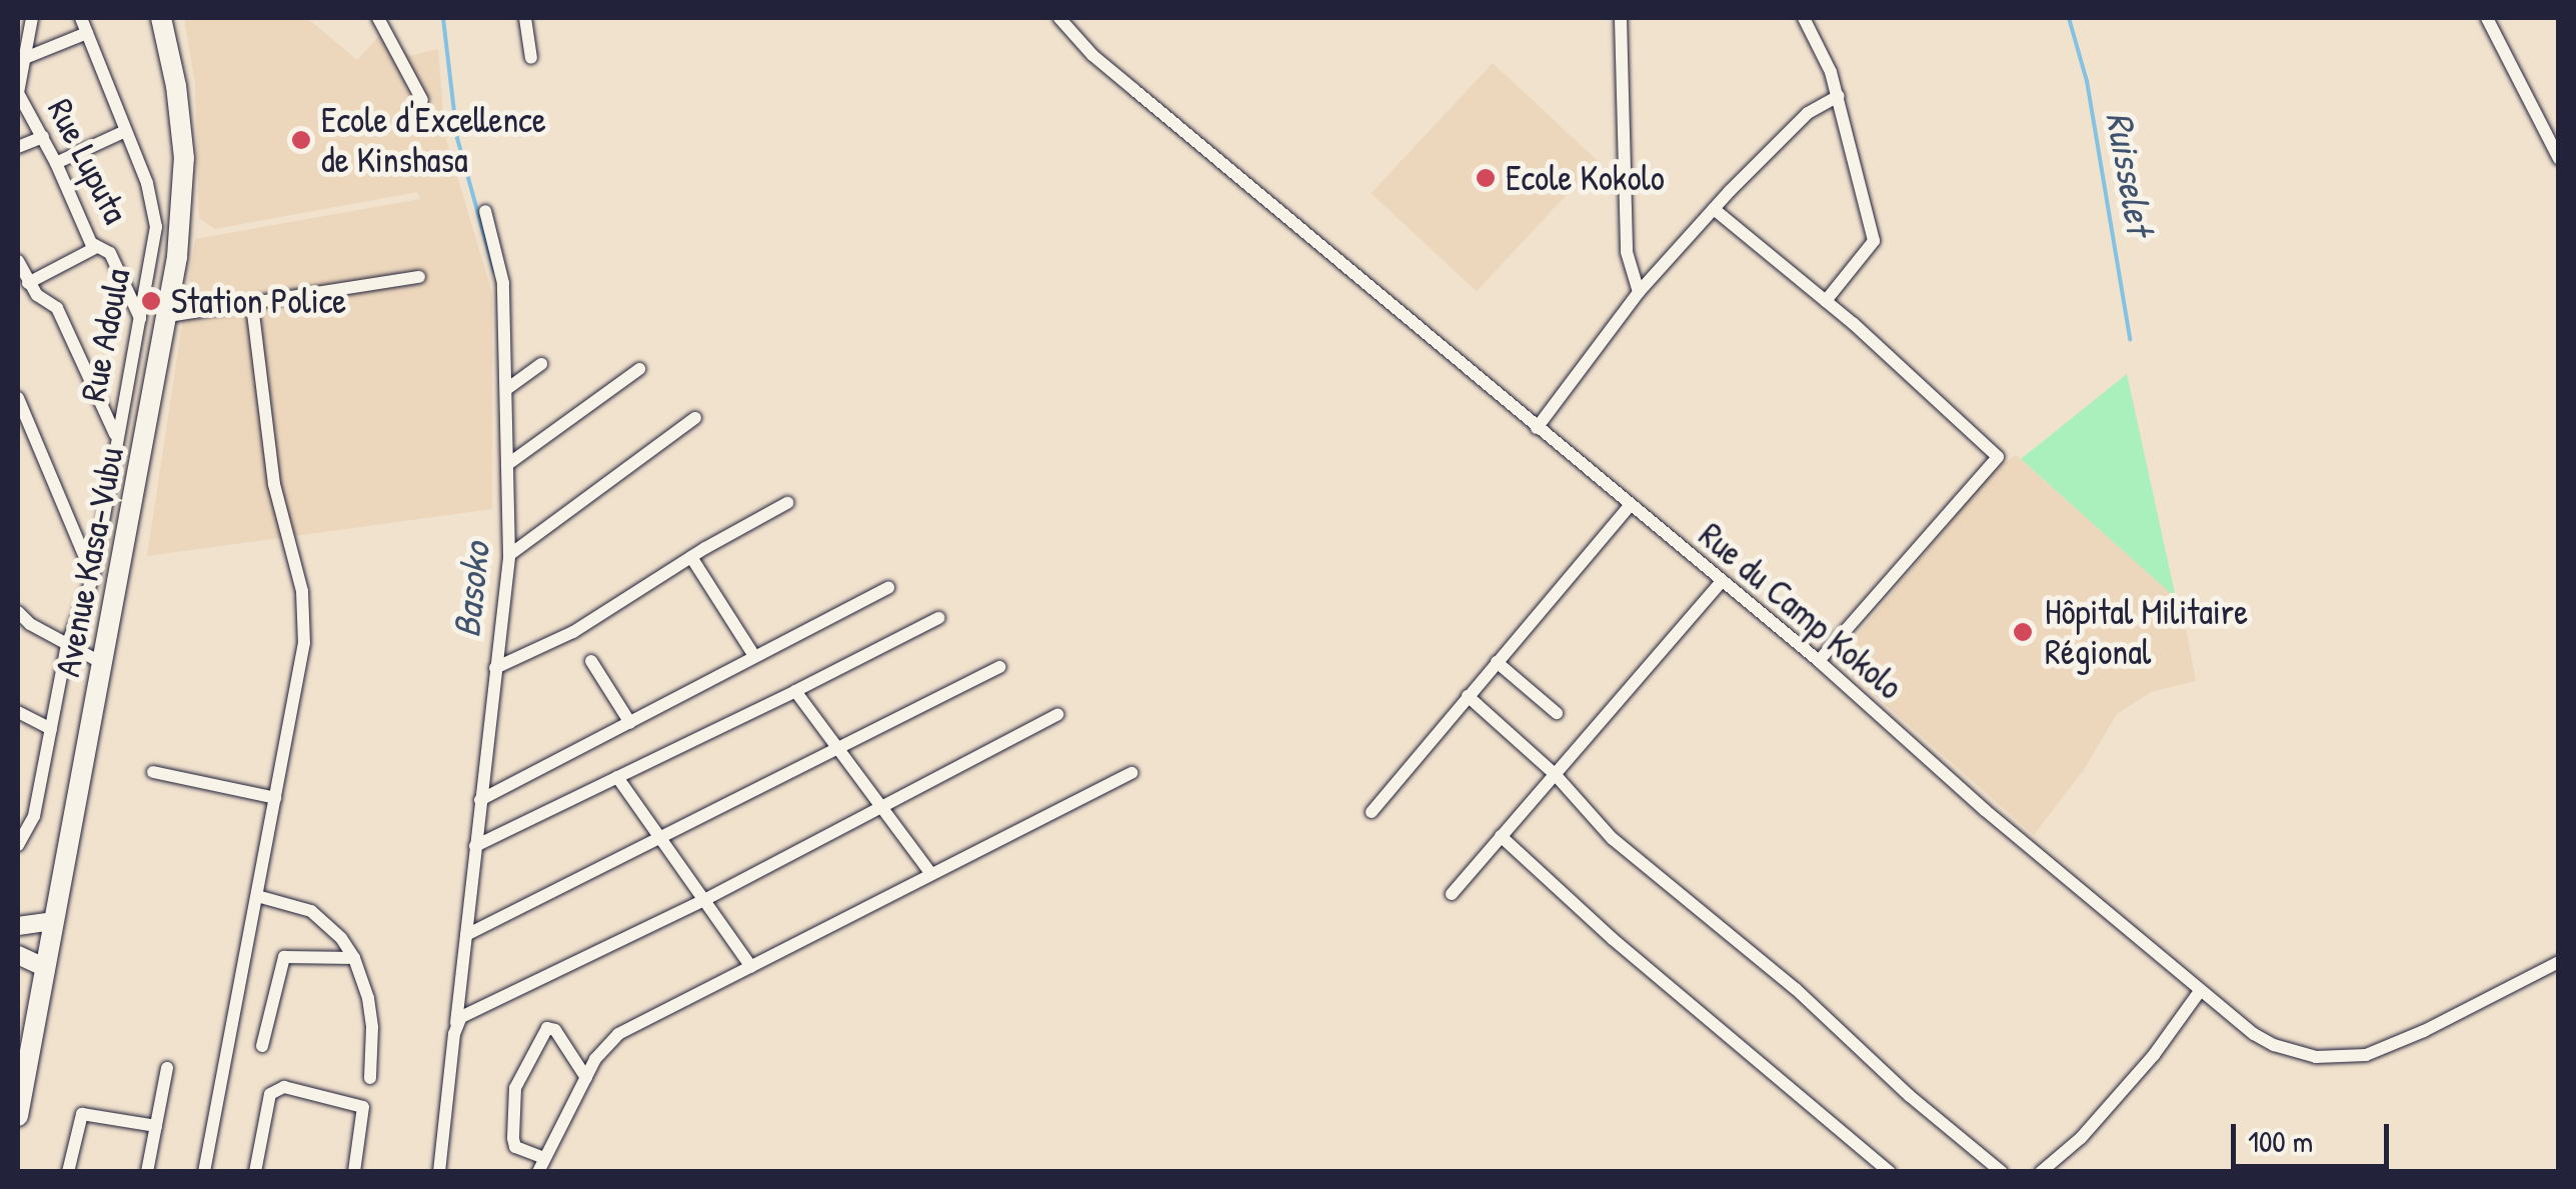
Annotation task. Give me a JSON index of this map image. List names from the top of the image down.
{
  "streets": {
    "main road": ["Avenue Kasa-Vubu"],
    "street": ["Rue Luputa", "Rue Adoula", "Rue du Camp Kokolo"]
  },
  "crossings": [
    ["Rue Luputa", "Rue Adoula"]
  ],
  "water": ["Ruisselet", "Basoko"],
  "places": [
    "Ecole d'Excellence de Kinshasa",
    "Ecole Kokolo",
    "Station Police",
    "Hôpital Militaire Régional"
  ],
  "scale_bar": "100 m"
}
